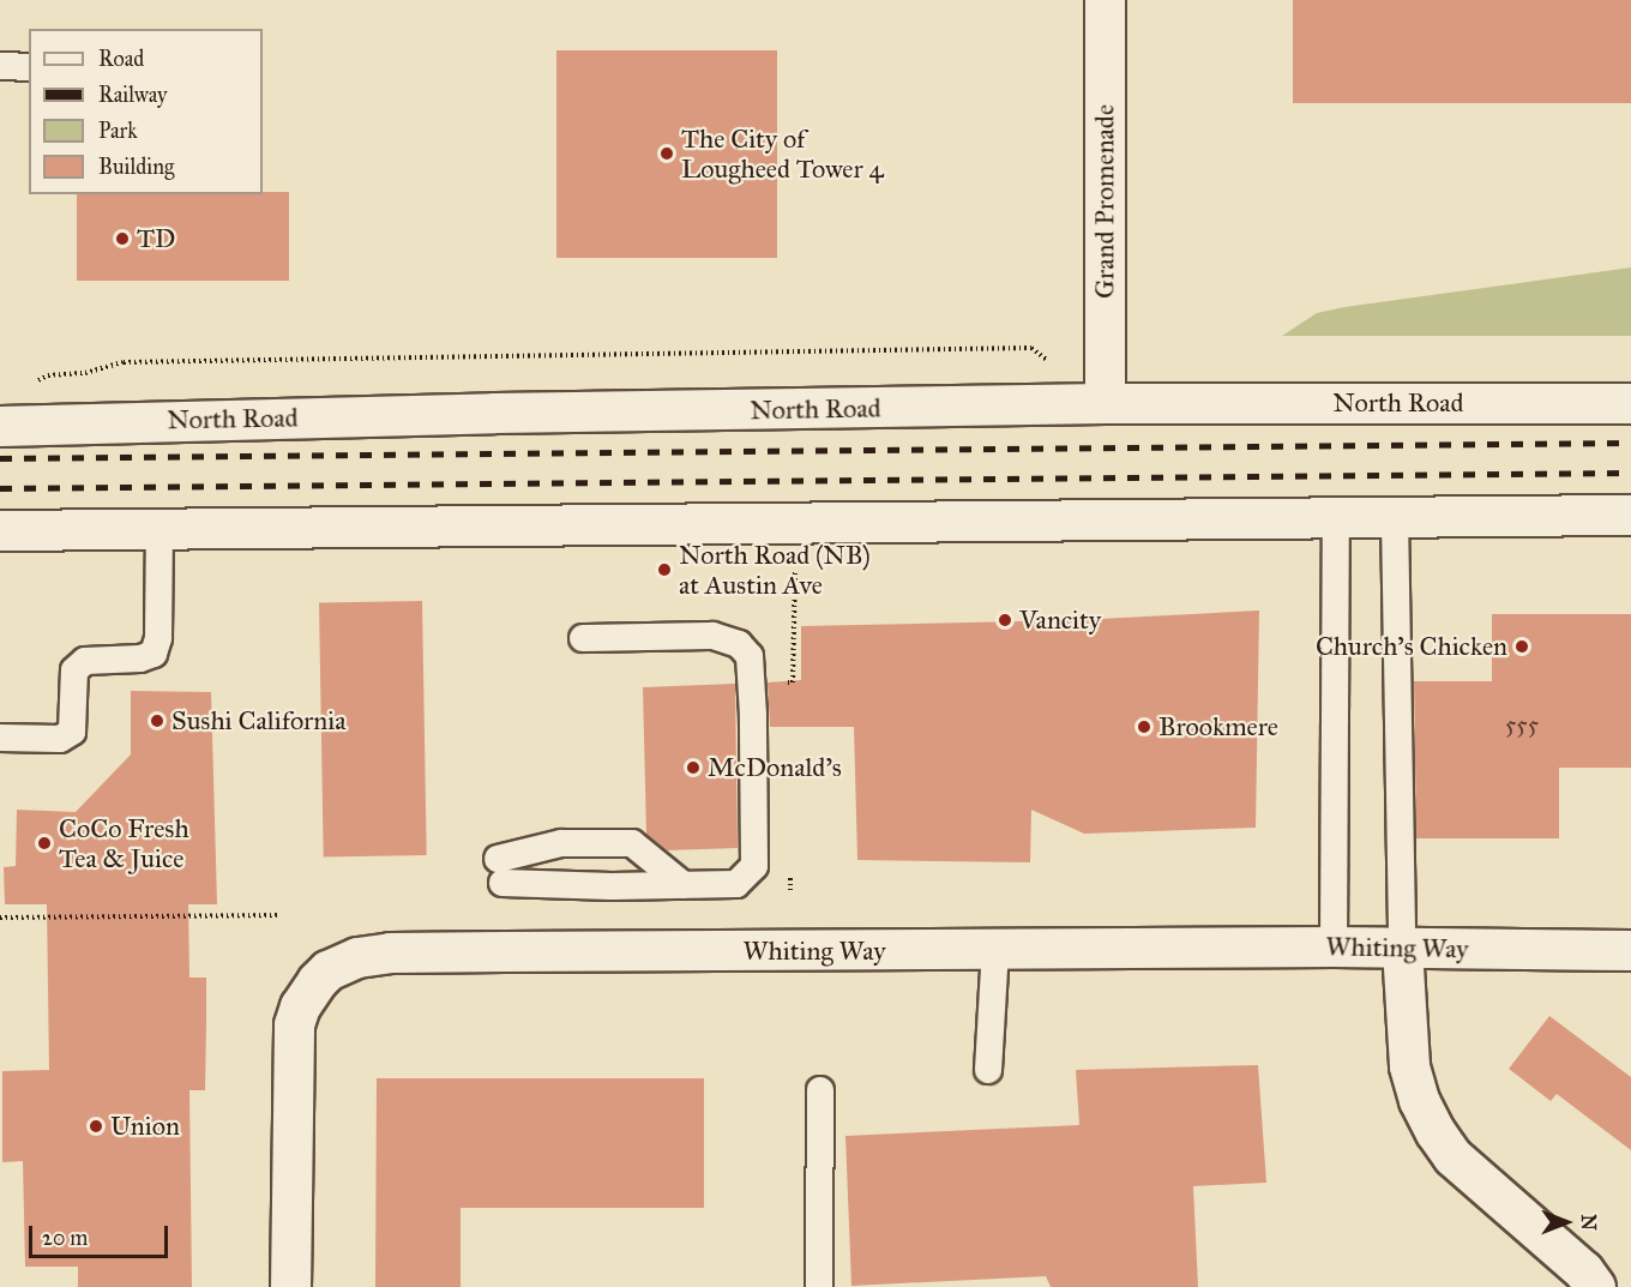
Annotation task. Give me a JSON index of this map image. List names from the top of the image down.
{
  "streets": {
    "main road": ["Grand Promenade", "North Road", "Whiting Way"]
  },
  "crossings": [
    ["Grand Promenade", "North Road"]
  ],
  "places": [
    "The City of Lougheed Tower 4",
    "TD",
    "North Road (NB) at Austin Ave",
    "Vancity",
    "Church's Chicken",
    "Sushi California",
    "Brookmere",
    "McDonald's",
    "CoCo Fresh Tea & Juice",
    "Union"
  ],
  "house_numbers": ["555"],
  "legend": [
    "Road",
    "Railway",
    "Park",
    "Building"
  ],
  "scale_bar": "20 m",
  "north": "right"
}
